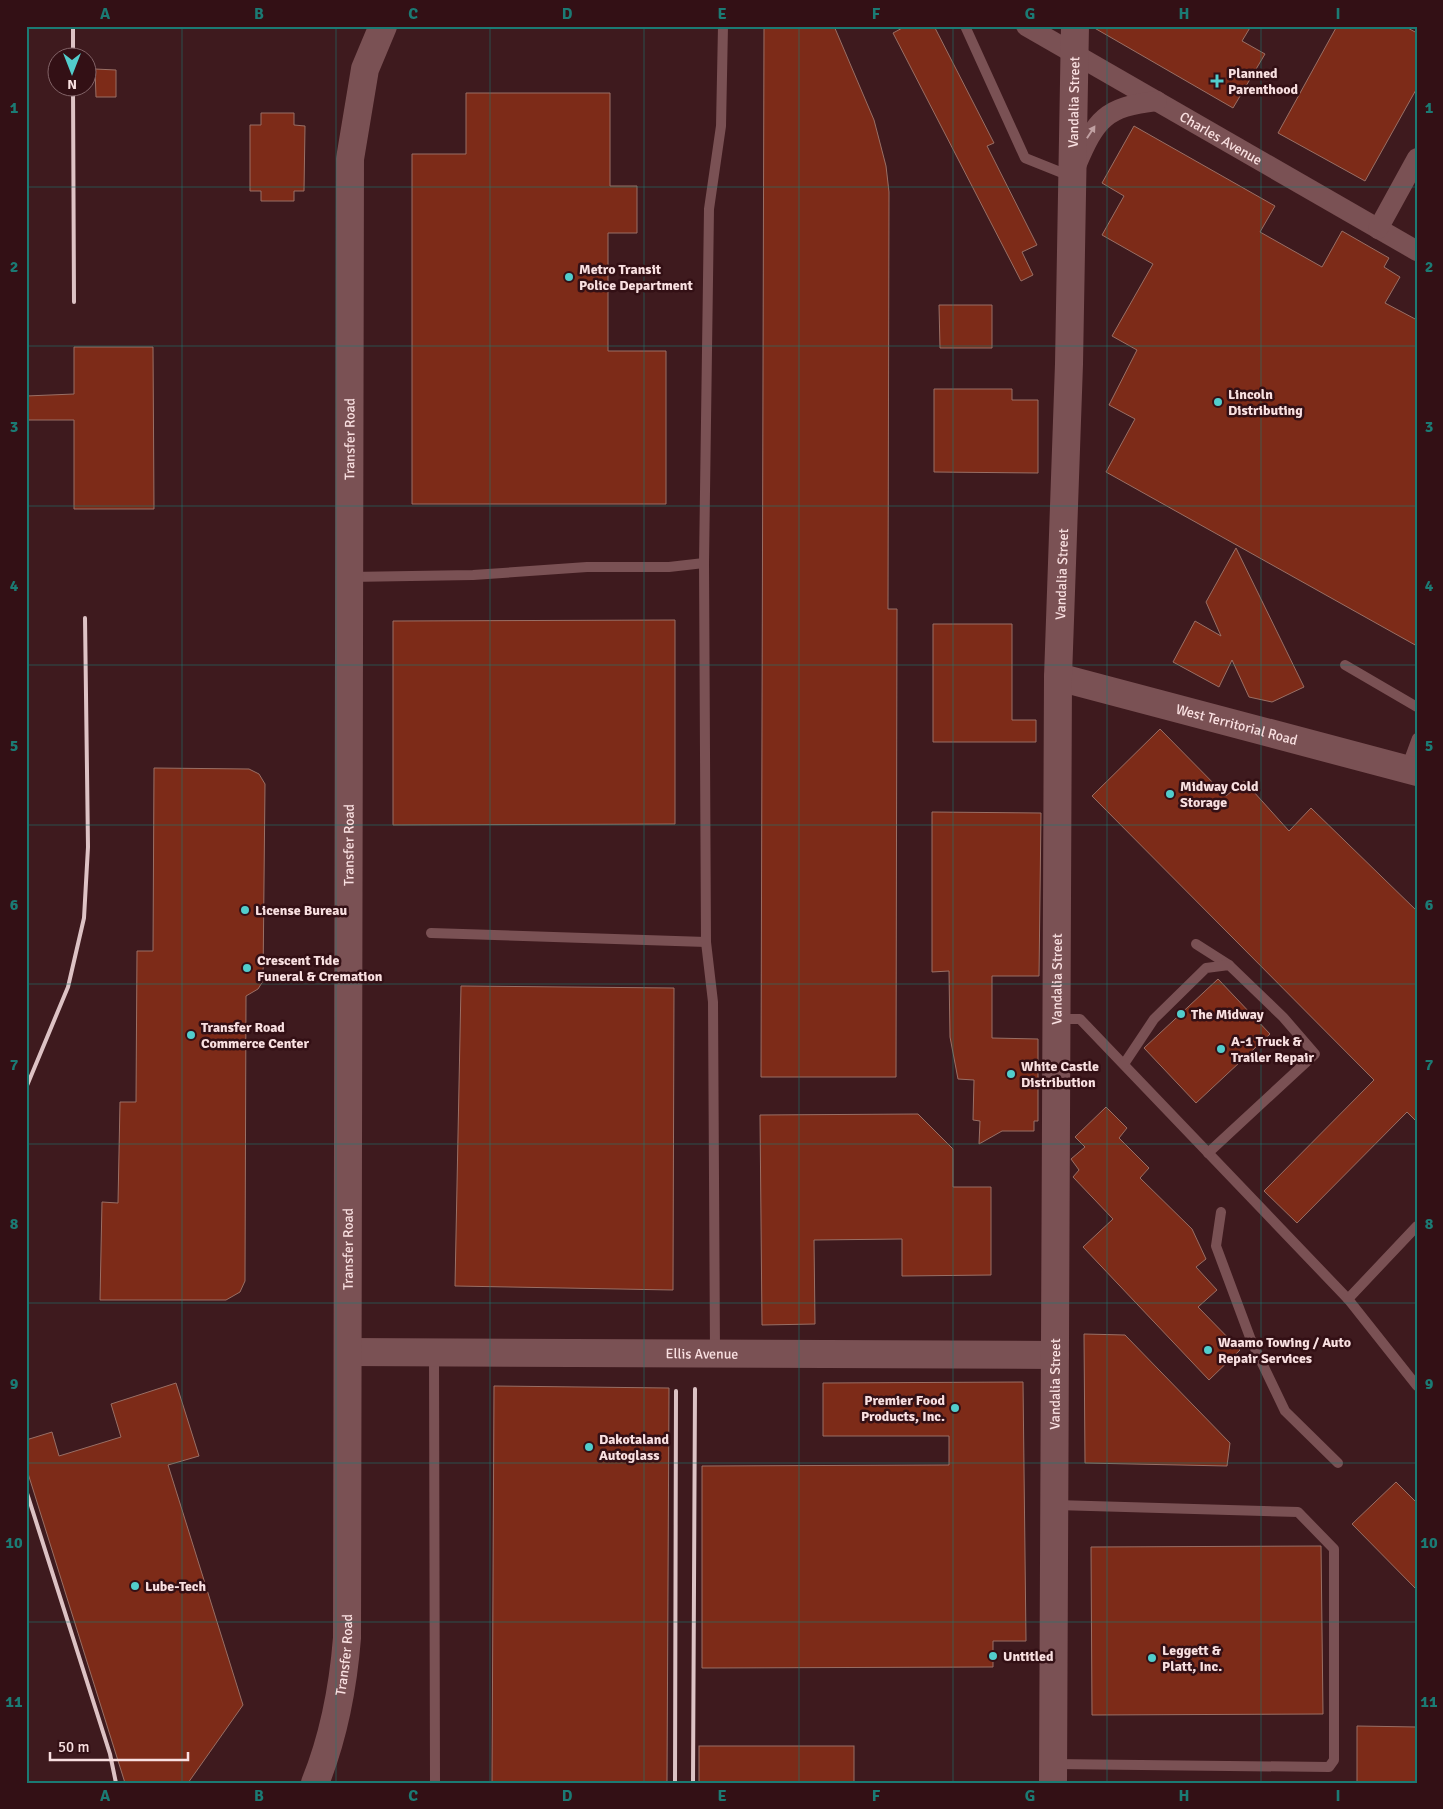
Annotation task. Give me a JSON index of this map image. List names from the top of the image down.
{
  "streets": {
    "street": [
      "Vandalia Street",
      "Charles Avenue",
      "Transfer Road",
      "West Territorial Road",
      "Ellis Avenue"
    ]
  },
  "crossings": [
    ["Vandalia Street", "Charles Avenue"],
    ["Vandalia Street", "West Territorial Road"],
    ["Vandalia Street", "Ellis Avenue"],
    ["Transfer Road", "Ellis Avenue"]
  ],
  "places": {
    "health": ["Planned Parenthood"],
    "other": [
      "Metro Transit Police Department",
      "Lincoln Distributing",
      "Midway Cold Storage",
      "License Bureau",
      "Crescent Tide Funeral & Cremation",
      "The Midway",
      "Transfer Road Commerce Center",
      "A-1 Truck & Trailer Repair",
      "White Castle Distribution",
      "Waamo Towing / Auto Repair Services",
      "Premier Food Products, Inc.",
      "Dakotaland Autoglass",
      "Lube-Tech",
      "Untitled",
      "Leggett & Platt, Inc."
    ]
  },
  "scale_bar": "50 m",
  "north": "bottom",
  "grid": {
    "columns": [
      "A",
      "B",
      "C",
      "D",
      "E",
      "F",
      "G",
      "H",
      "I"
    ],
    "rows": [
      "1",
      "2",
      "3",
      "4",
      "5",
      "6",
      "7",
      "8",
      "9",
      "10",
      "11"
    ]
  }
}
